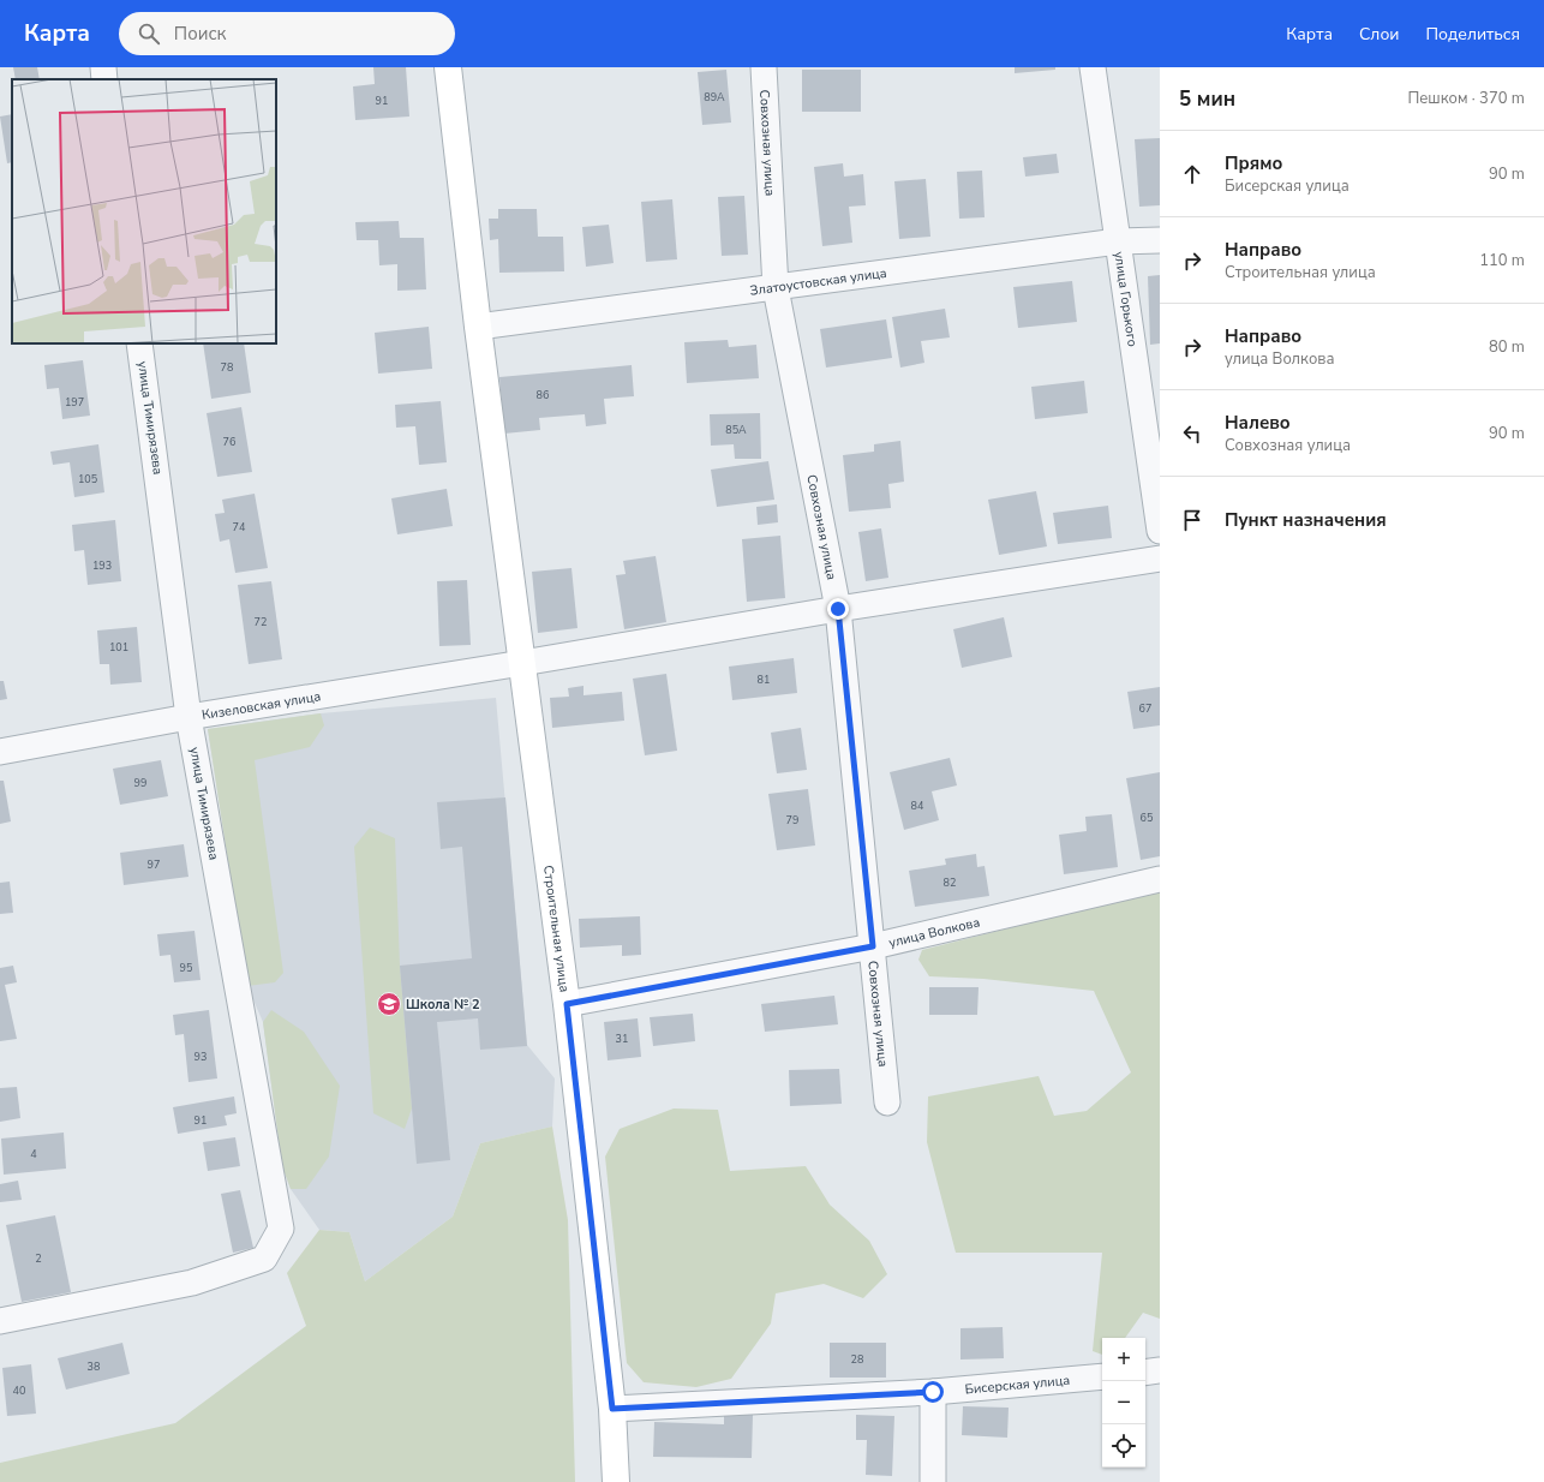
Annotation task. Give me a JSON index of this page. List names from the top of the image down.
{
  "streets": {
    "street": [
      "Совхозная улица",
      "Златоустовская улица",
      "улица Горького",
      "улица Тимирязева",
      "Кизеловская улица",
      "Строительная улица",
      "улица Волкова",
      "Бисерская улица"
    ]
  },
  "crossings": [
    ["Совхозная улица", "Златоустовская улица"],
    ["Совхозная улица", "Кизеловская улица"],
    ["Совхозная улица", "улица Волкова"],
    ["Златоустовская улица", "улица Горького"],
    ["Златоустовская улица", "Строительная улица"],
    ["улица Тимирязева", "Кизеловская улица"],
    ["Кизеловская улица", "Строительная улица"],
    ["Строительная улица", "улица Волкова"],
    ["Строительная улица", "Бисерская улица"]
  ],
  "places": {
    "school or university": ["Школа № 2"]
  },
  "house_numbers": [
    "89А",
    "91",
    "78",
    "86",
    "197",
    "85А",
    "76",
    "105",
    "74",
    "193",
    "72",
    "101",
    "81",
    "67",
    "99",
    "84",
    "65",
    "79",
    "97",
    "82",
    "95",
    "31",
    "93",
    "91",
    "4",
    "2",
    "28",
    "38",
    "40"
  ],
  "page": {
    "header": "Карта",
    "search": "Поиск",
    "nav": ["Карта", "Слои", "Поделиться"],
    "heading": ["5 мин", "Пешком · 370 m"],
    "list": [
      ["Прямо", "Бисерская улица", "90 m"],
      ["Направо", "Строительная улица", "110 m"],
      ["Направо", "улица Волкова", "80 m"],
      ["Налево", "Совхозная улица", "90 m"],
      "Пункт назначения"
    ],
    "map_buttons": ["+", "−"]
  }
}
